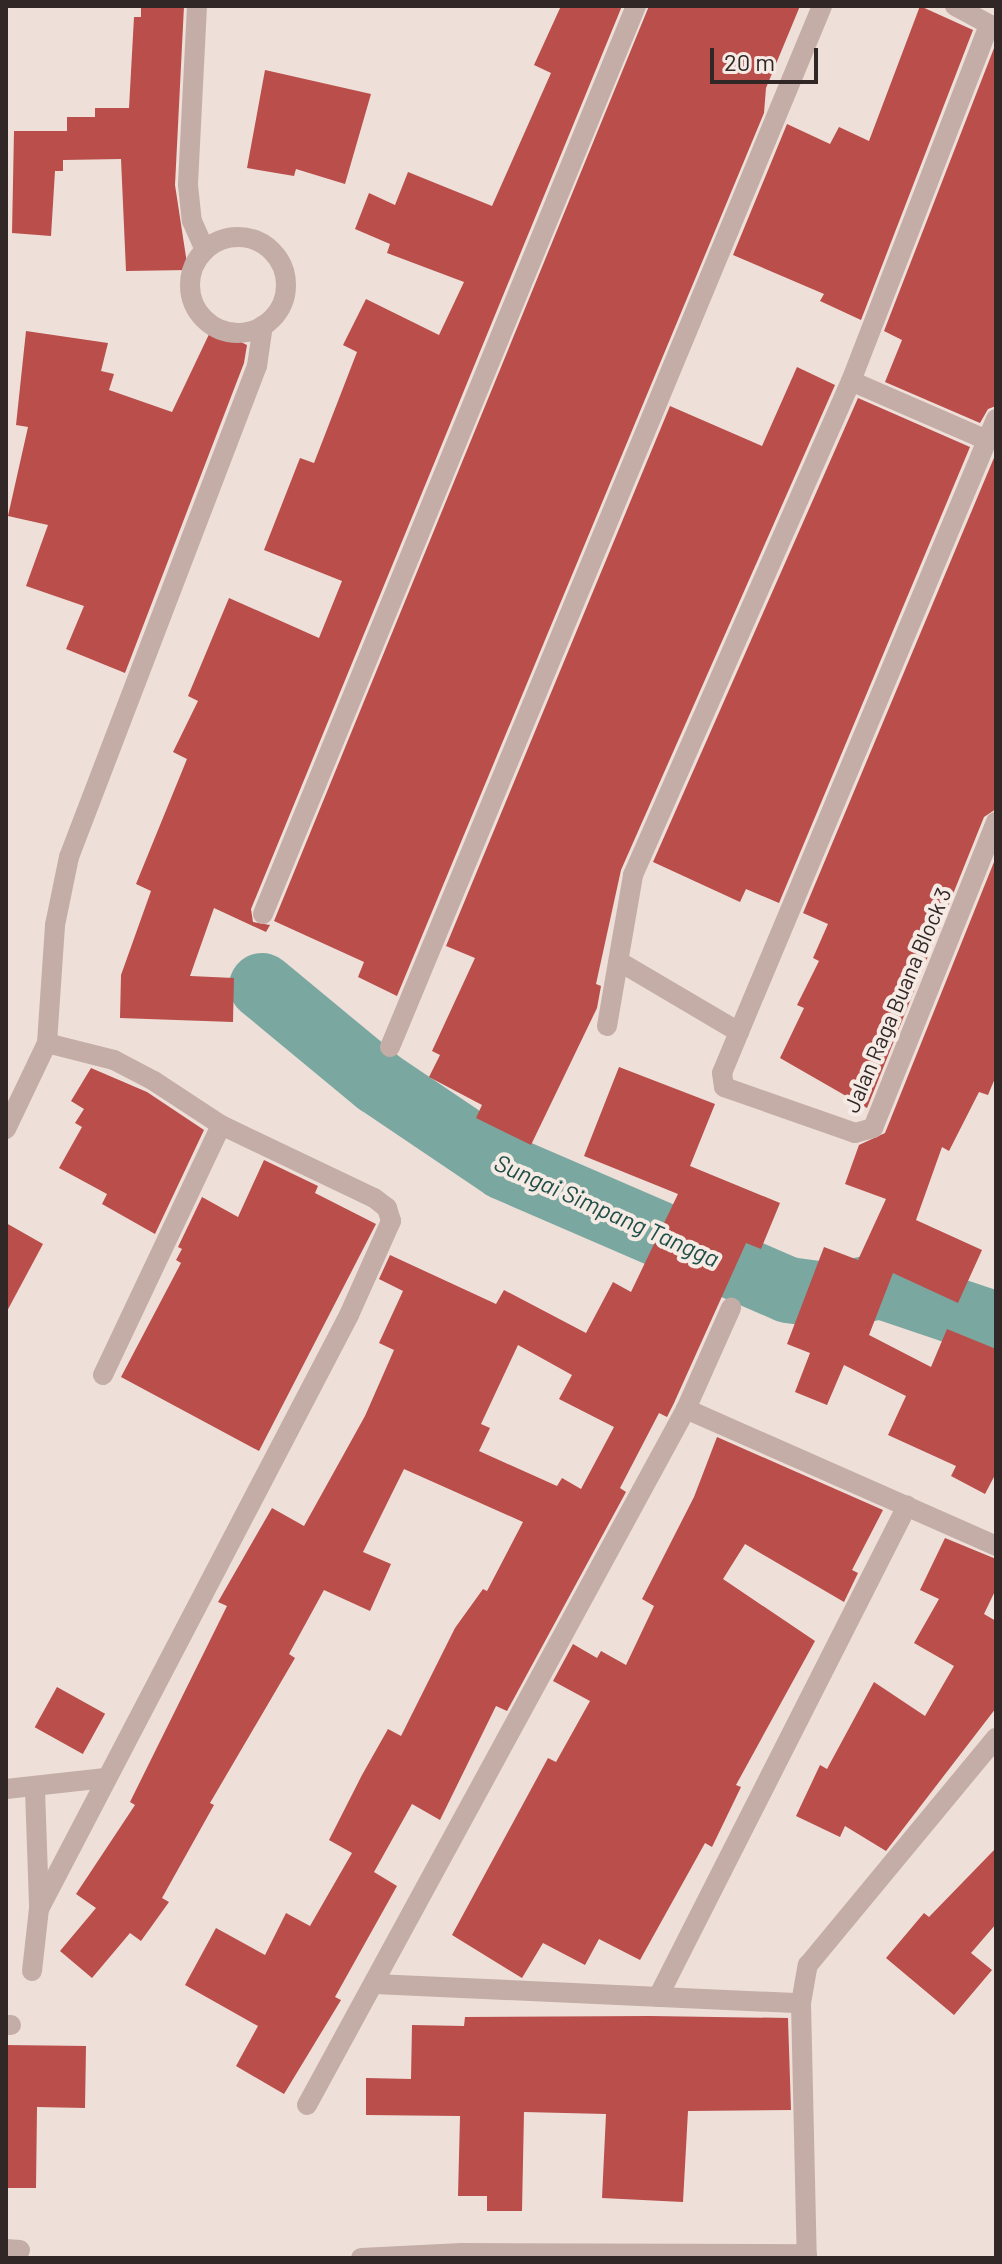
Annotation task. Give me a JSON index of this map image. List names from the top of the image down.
{
  "streets": {
    "street": ["Jalan Raga Buana Block 3"]
  },
  "water": ["Sungai Simpang Tangga"],
  "scale_bar": "20 m"
}
